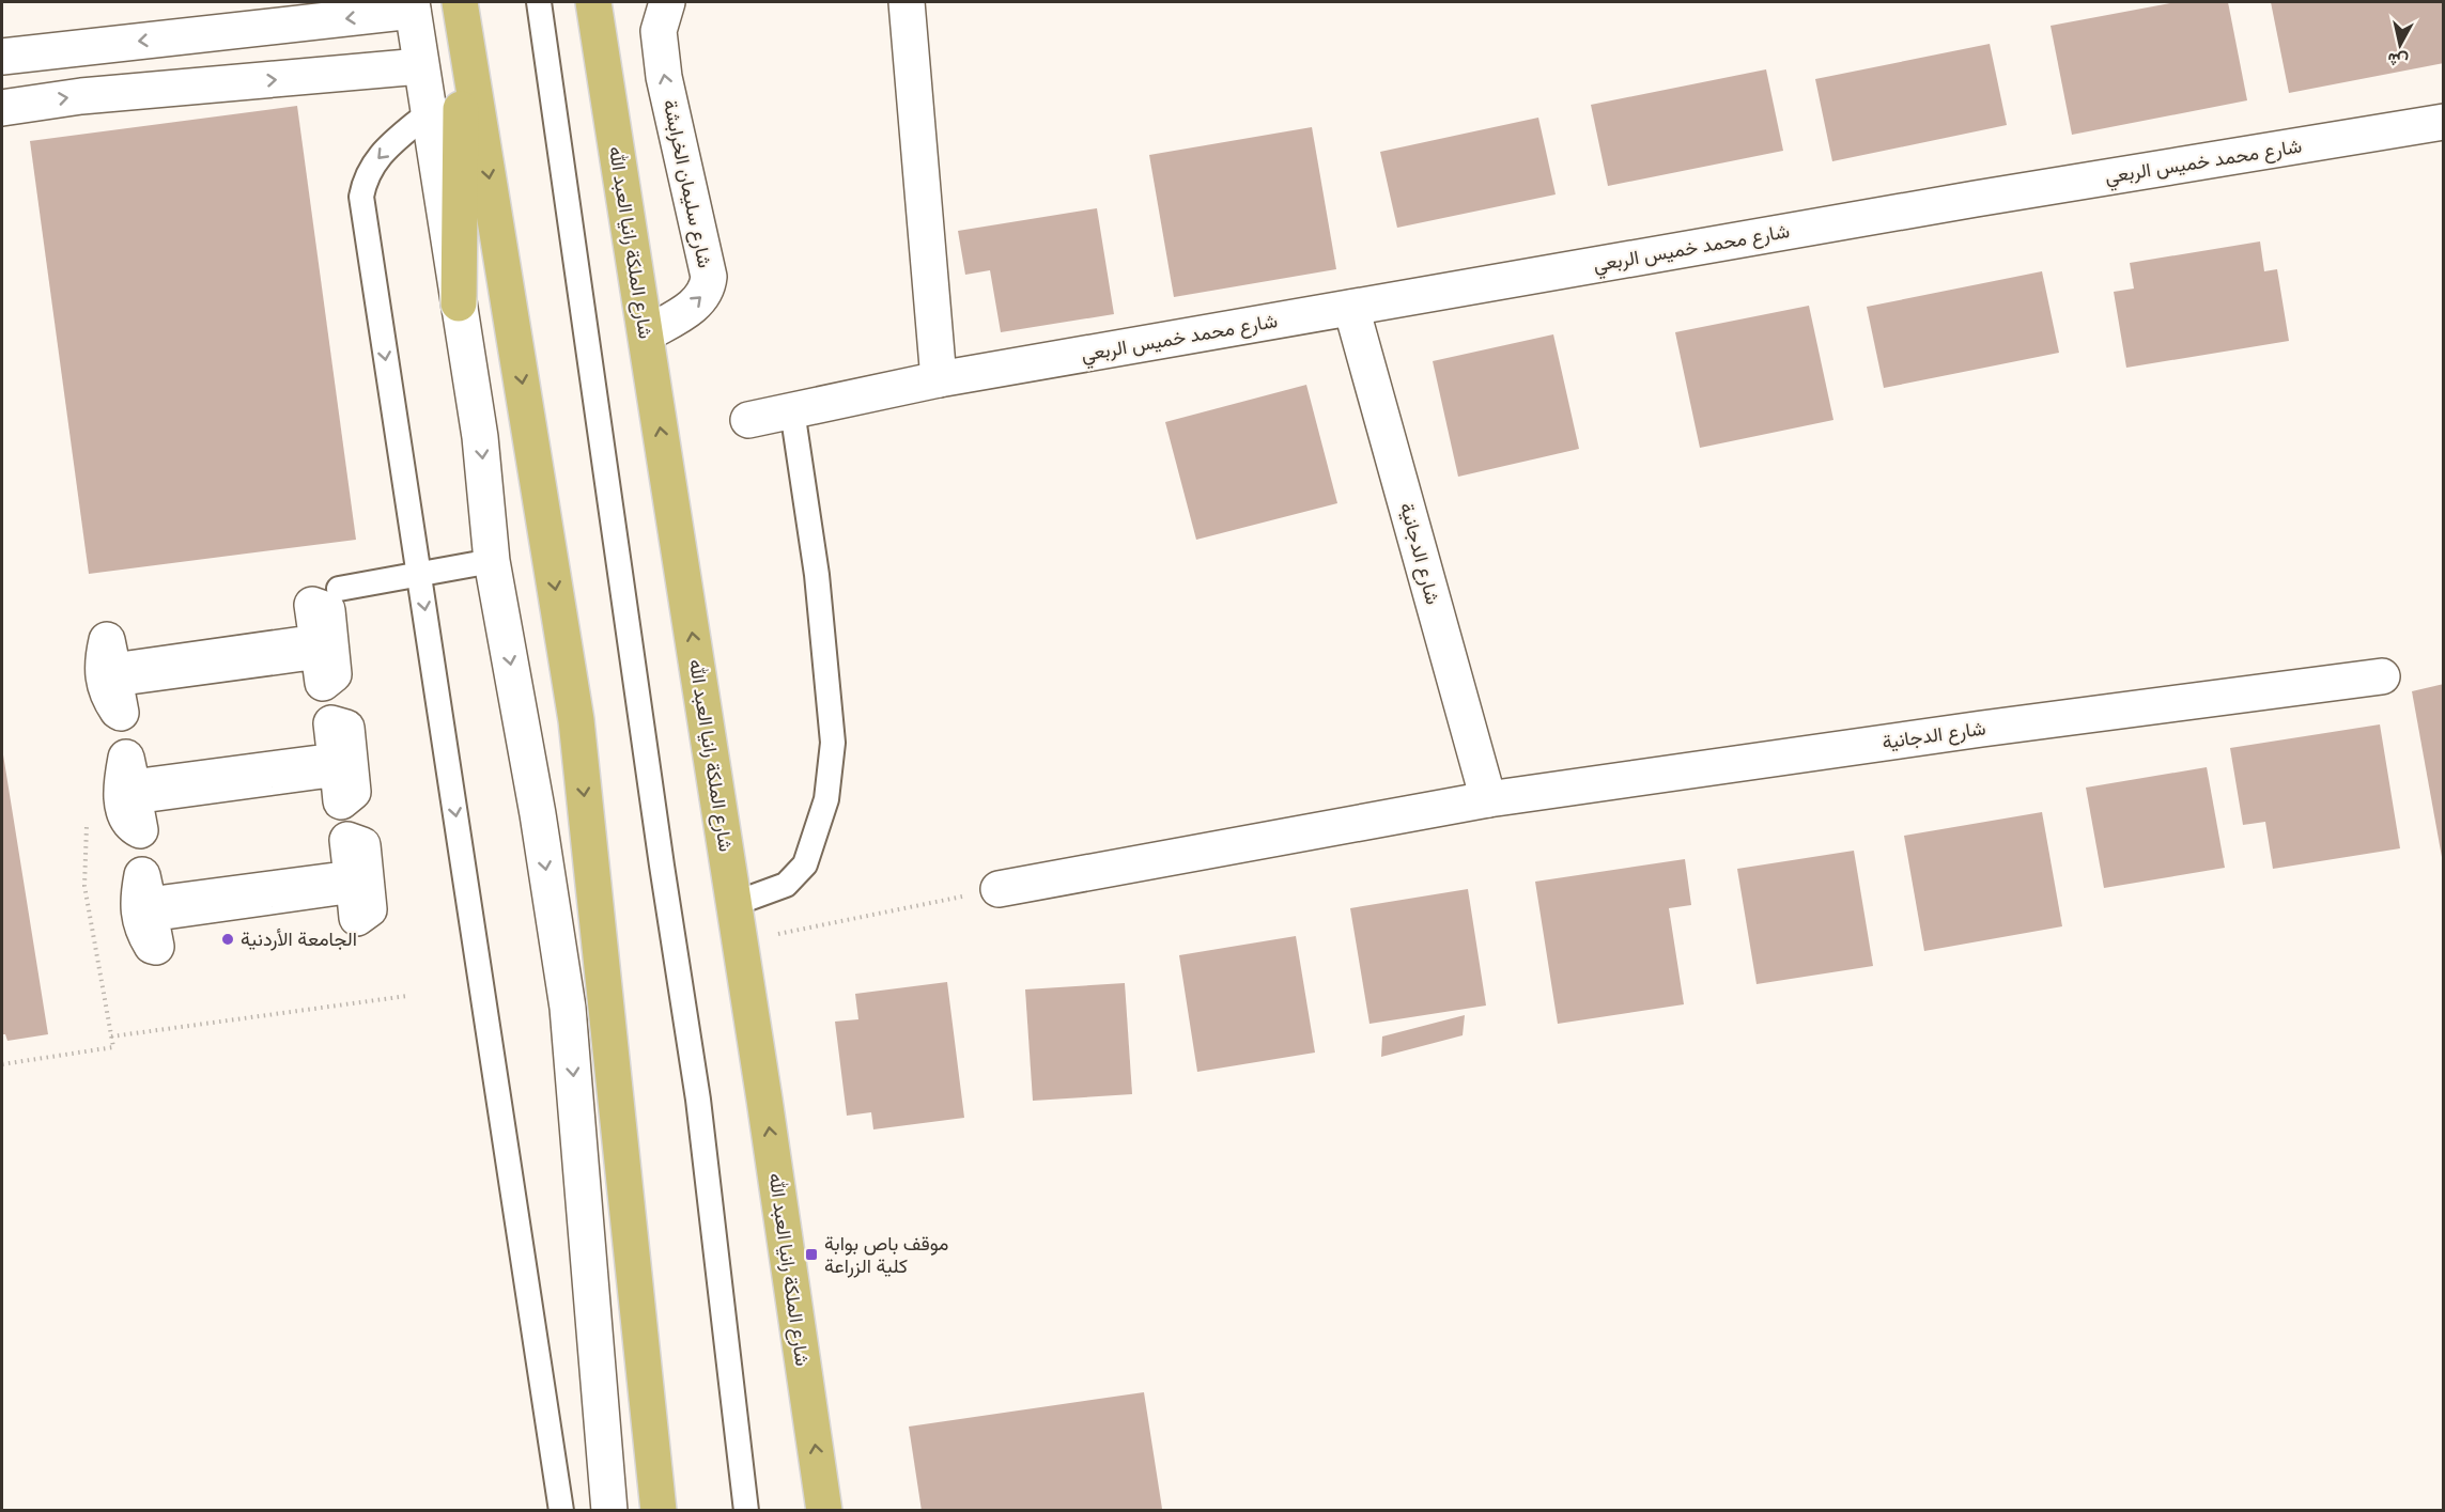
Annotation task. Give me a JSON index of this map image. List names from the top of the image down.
{
  "streets": {
    "main road": ["شارع الملكة رانيا العبد الله"],
    "street": ["شارع محمد خميس الربعي", "شارع سليمان الخرابشة", "شارع الدجانية"]
  },
  "crossings": [
    ["شارع محمد خميس الربعي", "شارع الدجانية"],
    ["شارع سليمان الخرابشة", "شارع الملكة رانيا العبد الله"]
  ],
  "places": {
    "other": ["الجامعة الأردنية"],
    "transit": ["موقف باص بوابة كلية الزراعة"]
  },
  "north": "bottom"
}
